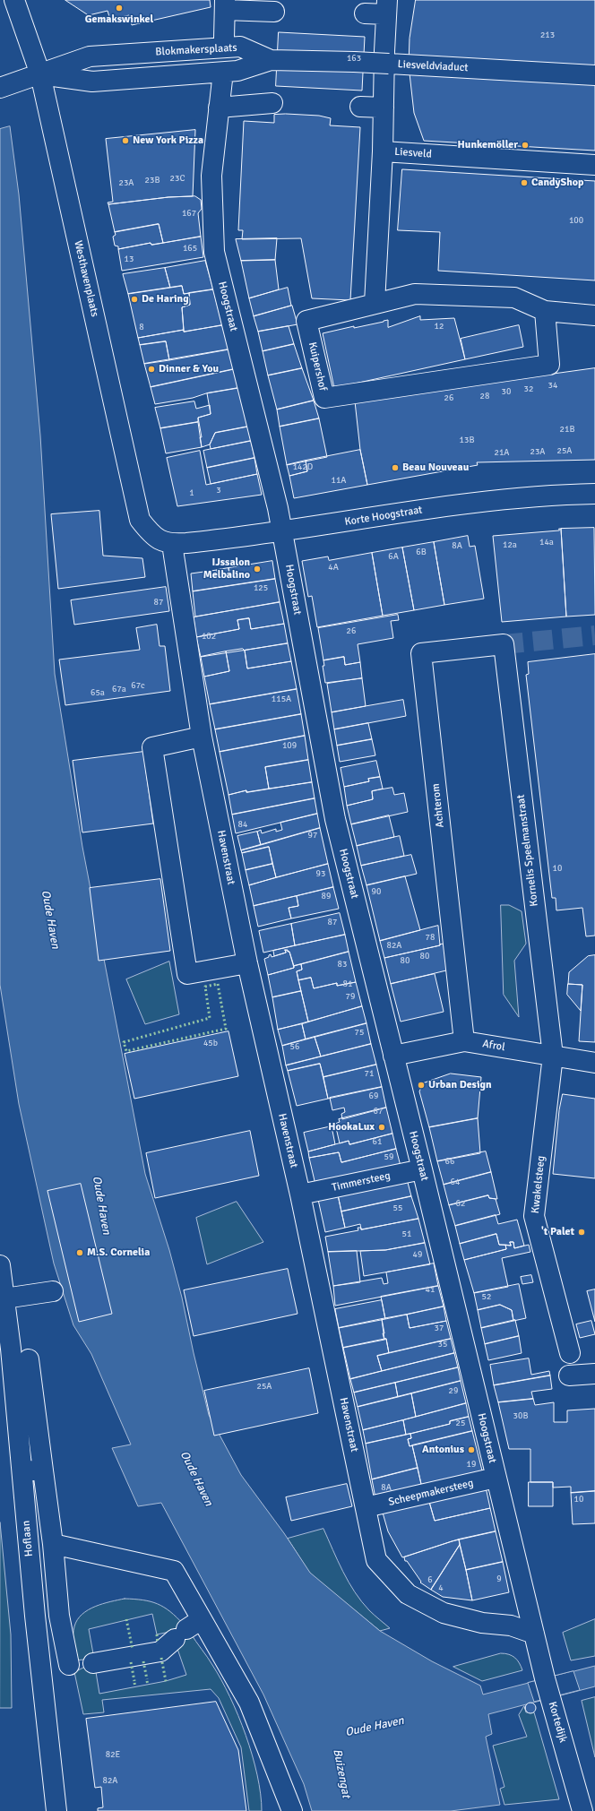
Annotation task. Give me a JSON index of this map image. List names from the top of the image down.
{
  "streets": {
    "street": [
      "Blokmakersplaats",
      "Liesveldviaduct",
      "Liesveld",
      "Westhavenplaats",
      "Hoogstraat",
      "Kuipershof",
      "Korte Hoogstraat",
      "Achterom",
      "Kornelis Speelmanstraat",
      "Havenstraat",
      "Afrol",
      "Timmersteeg",
      "Kwakelsteeg",
      "Scheepmakersteeg",
      "Hoflaan",
      "Kortedijk"
    ]
  },
  "crossings": [
    ["Blokmakersplaats", "Liesveldviaduct"],
    ["Blokmakersplaats", "Westhavenplaats"],
    ["Liesveld", "Kuipershof"],
    ["Westhavenplaats", "Korte Hoogstraat"],
    ["Westhavenplaats", "Havenstraat"],
    ["Hoogstraat", "Korte Hoogstraat"],
    ["Hoogstraat", "Havenstraat"],
    ["Hoogstraat", "Afrol"],
    ["Hoogstraat", "Timmersteeg"],
    ["Hoogstraat", "Scheepmakersteeg"],
    ["Hoogstraat", "Kortedijk"],
    ["Korte Hoogstraat", "Havenstraat"],
    ["Achterom", "Kornelis Speelmanstraat"],
    ["Achterom", "Afrol"],
    ["Kornelis Speelmanstraat", "Afrol"],
    ["Kornelis Speelmanstraat", "Kwakelsteeg"],
    ["Havenstraat", "Timmersteeg"],
    ["Havenstraat", "Scheepmakersteeg"],
    ["Havenstraat", "Kortedijk"],
    ["Afrol", "Kwakelsteeg"]
  ],
  "water": ["Oude Haven", "Buizengat"],
  "places": [
    "Gemakswinkel",
    "New York Pizza",
    "Hunkemöller",
    "CandyShop",
    "De Haring",
    "Dinner & You",
    "Beau Nouveau",
    "IJssalon Melbalino",
    "Urban Design",
    "HookaLux",
    "'t Palet",
    "M.S. Cornelia",
    "Antonius"
  ],
  "house_numbers": [
    "213",
    "163",
    "23C",
    "23B",
    "23A",
    "167",
    "100",
    "165",
    "13",
    "12",
    "8",
    "34",
    "32",
    "30",
    "28",
    "26",
    "21B",
    "13B",
    "25A",
    "23A",
    "21A",
    "142D",
    "11A",
    "3",
    "1",
    "14a",
    "12a",
    "8A",
    "6B",
    "6A",
    "4A",
    "125",
    "87",
    "26",
    "102",
    "67c",
    "67a",
    "65a",
    "115A",
    "109",
    "84",
    "97",
    "10",
    "93",
    "90",
    "89",
    "87",
    "78",
    "82A",
    "80",
    "80",
    "83",
    "81",
    "79",
    "75",
    "45b",
    "56",
    "71",
    "69",
    "67",
    "61",
    "59",
    "66",
    "64",
    "62",
    "55",
    "51",
    "49",
    "41",
    "52",
    "37",
    "35",
    "25A",
    "29",
    "30B",
    "25",
    "19",
    "8A",
    "10",
    "9",
    "6",
    "4",
    "82E",
    "82A"
  ]
}
